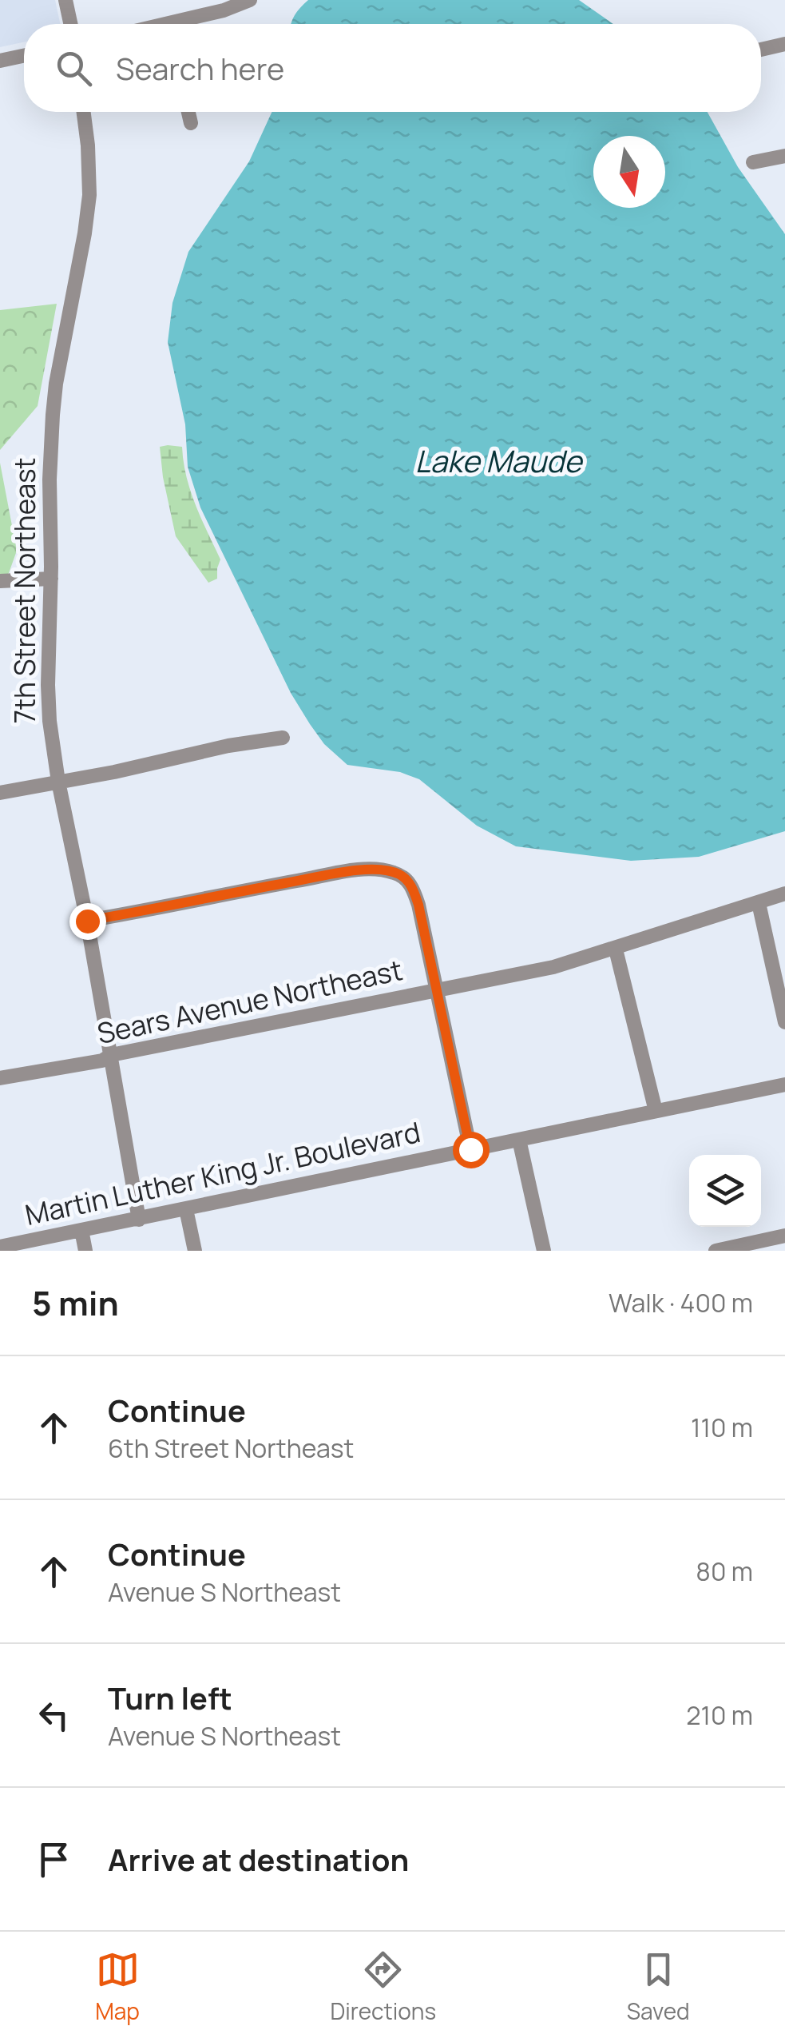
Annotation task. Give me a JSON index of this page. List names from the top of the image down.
{
  "streets": {
    "street": ["7th Street Northeast", "Sears Avenue Northeast", "Martin Luther King Jr. Boulevard"]
  },
  "crossings": [
    ["7th Street Northeast", "Sears Avenue Northeast"],
    ["7th Street Northeast", "Martin Luther King Jr. Boulevard"]
  ],
  "water": ["Lake Maude"],
  "north": "bottom",
  "page": {
    "search": "Search here",
    "heading": ["5 min", "Walk · 400 m"],
    "list": [
      ["Continue", "6th Street Northeast", "110 m"],
      ["Continue", "Avenue S Northeast", "80 m"],
      ["Turn left", "Avenue S Northeast", "210 m"],
      "Arrive at destination"
    ],
    "nav": ["Map", "Directions", "Saved"]
  }
}
